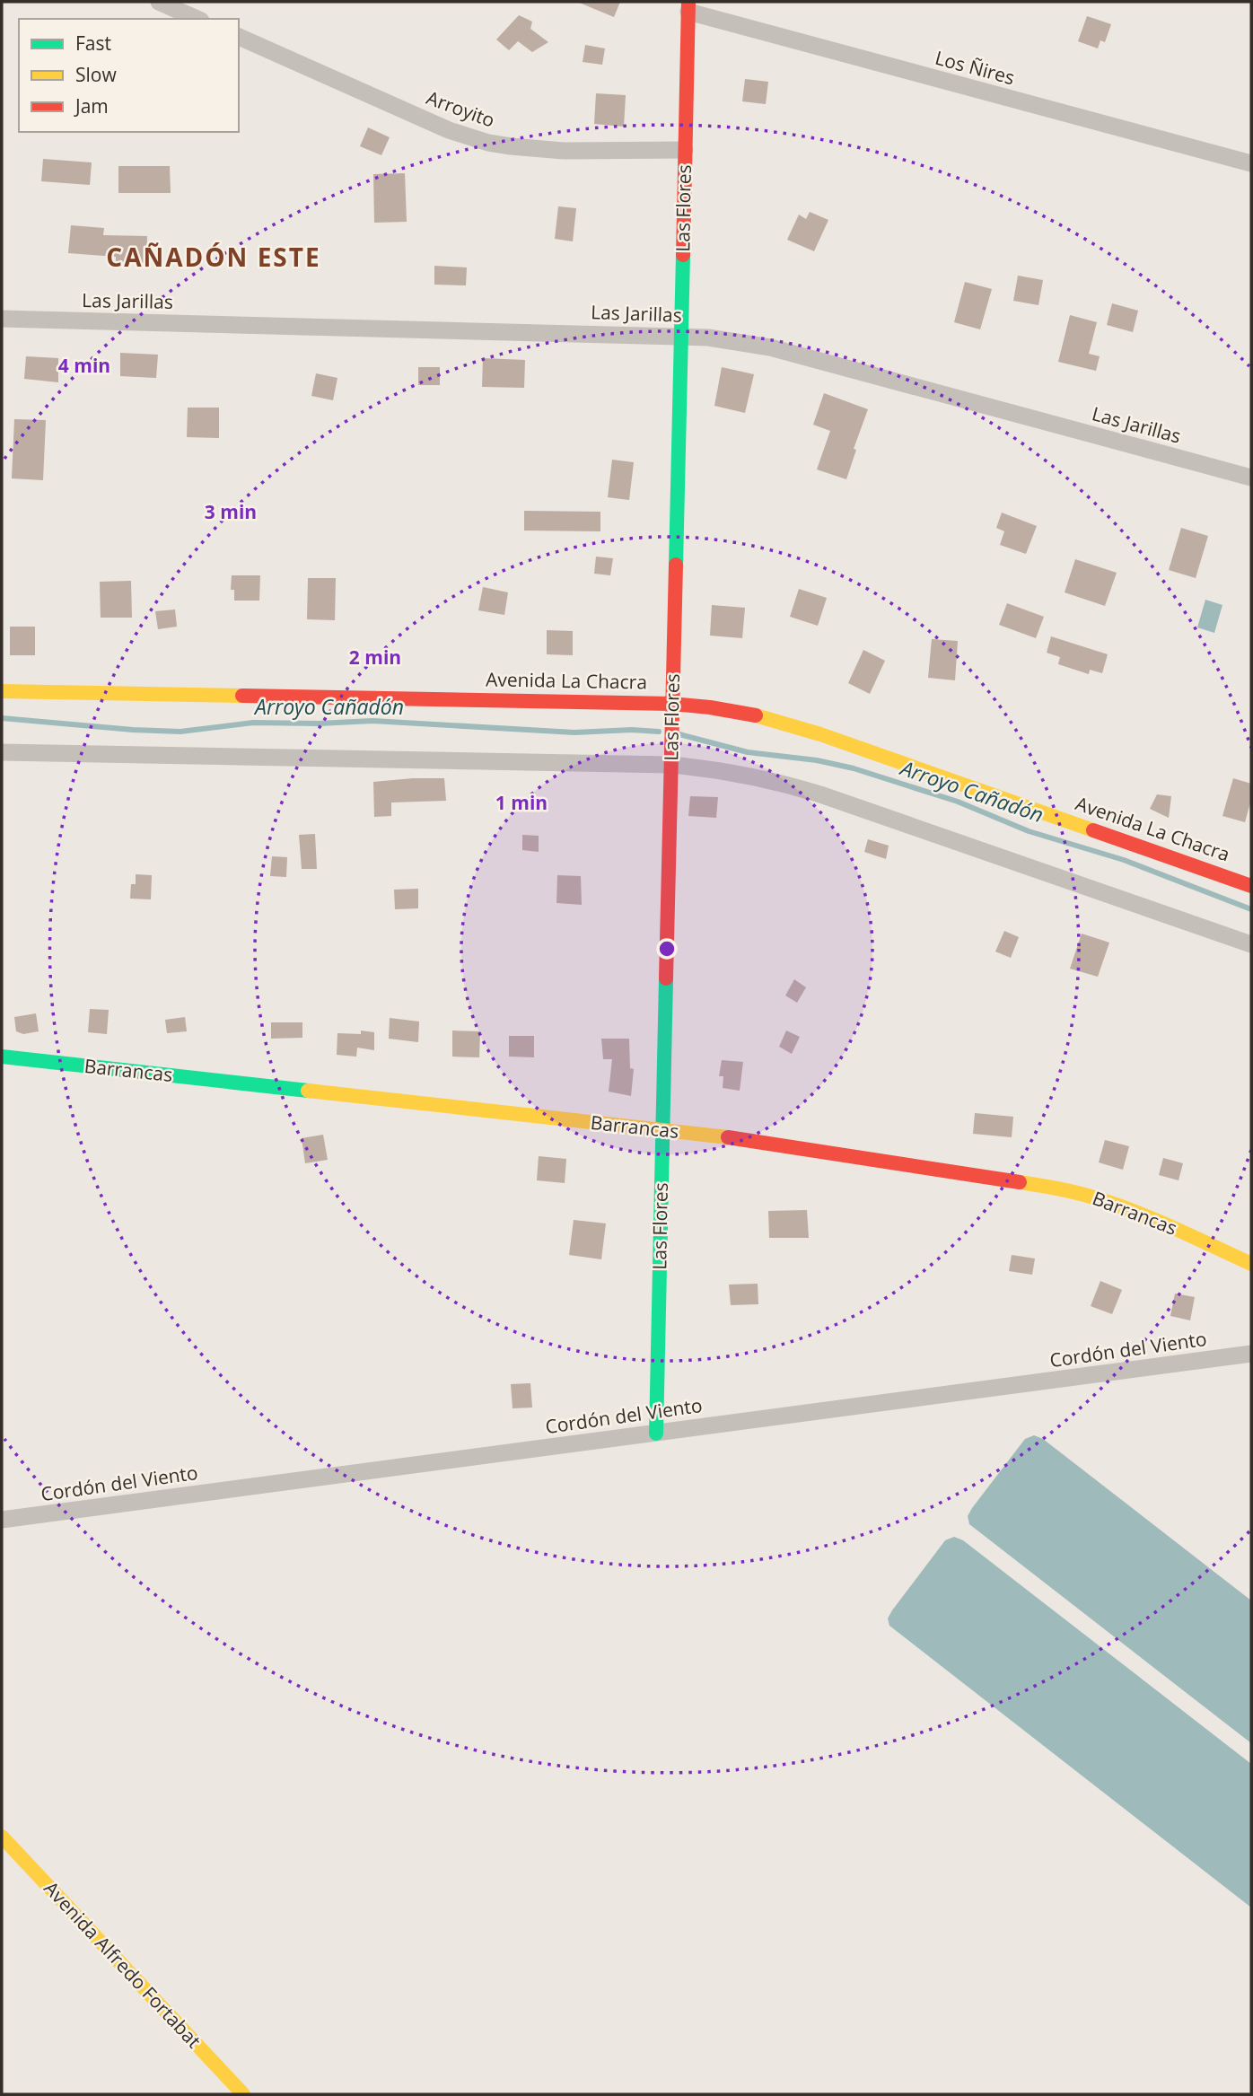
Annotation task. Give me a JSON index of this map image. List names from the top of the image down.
{
  "streets": {
    "main road": [
      "Las Flores",
      "Avenida La Chacra",
      "Barrancas",
      "Avenida Alfredo Fortabat"
    ],
    "street": [
      "Los Ñires",
      "Arroyito",
      "Las Jarillas",
      "Cordón del Viento"
    ]
  },
  "crossings": [
    ["Los Ñires", "Las Flores"],
    ["Arroyito", "Las Flores"],
    ["Las Flores", "Las Jarillas"],
    ["Las Flores", "Avenida La Chacra"],
    ["Las Flores", "Barrancas"],
    ["Las Flores", "Cordón del Viento"]
  ],
  "districts": ["CAÑADÓN ESTE"],
  "water": ["Arroyo Cañadón"],
  "legend": ["Fast", "Slow", "Jam"],
  "rings": [
    "4 min",
    "3 min",
    "2 min",
    "1 min"
  ]
}
